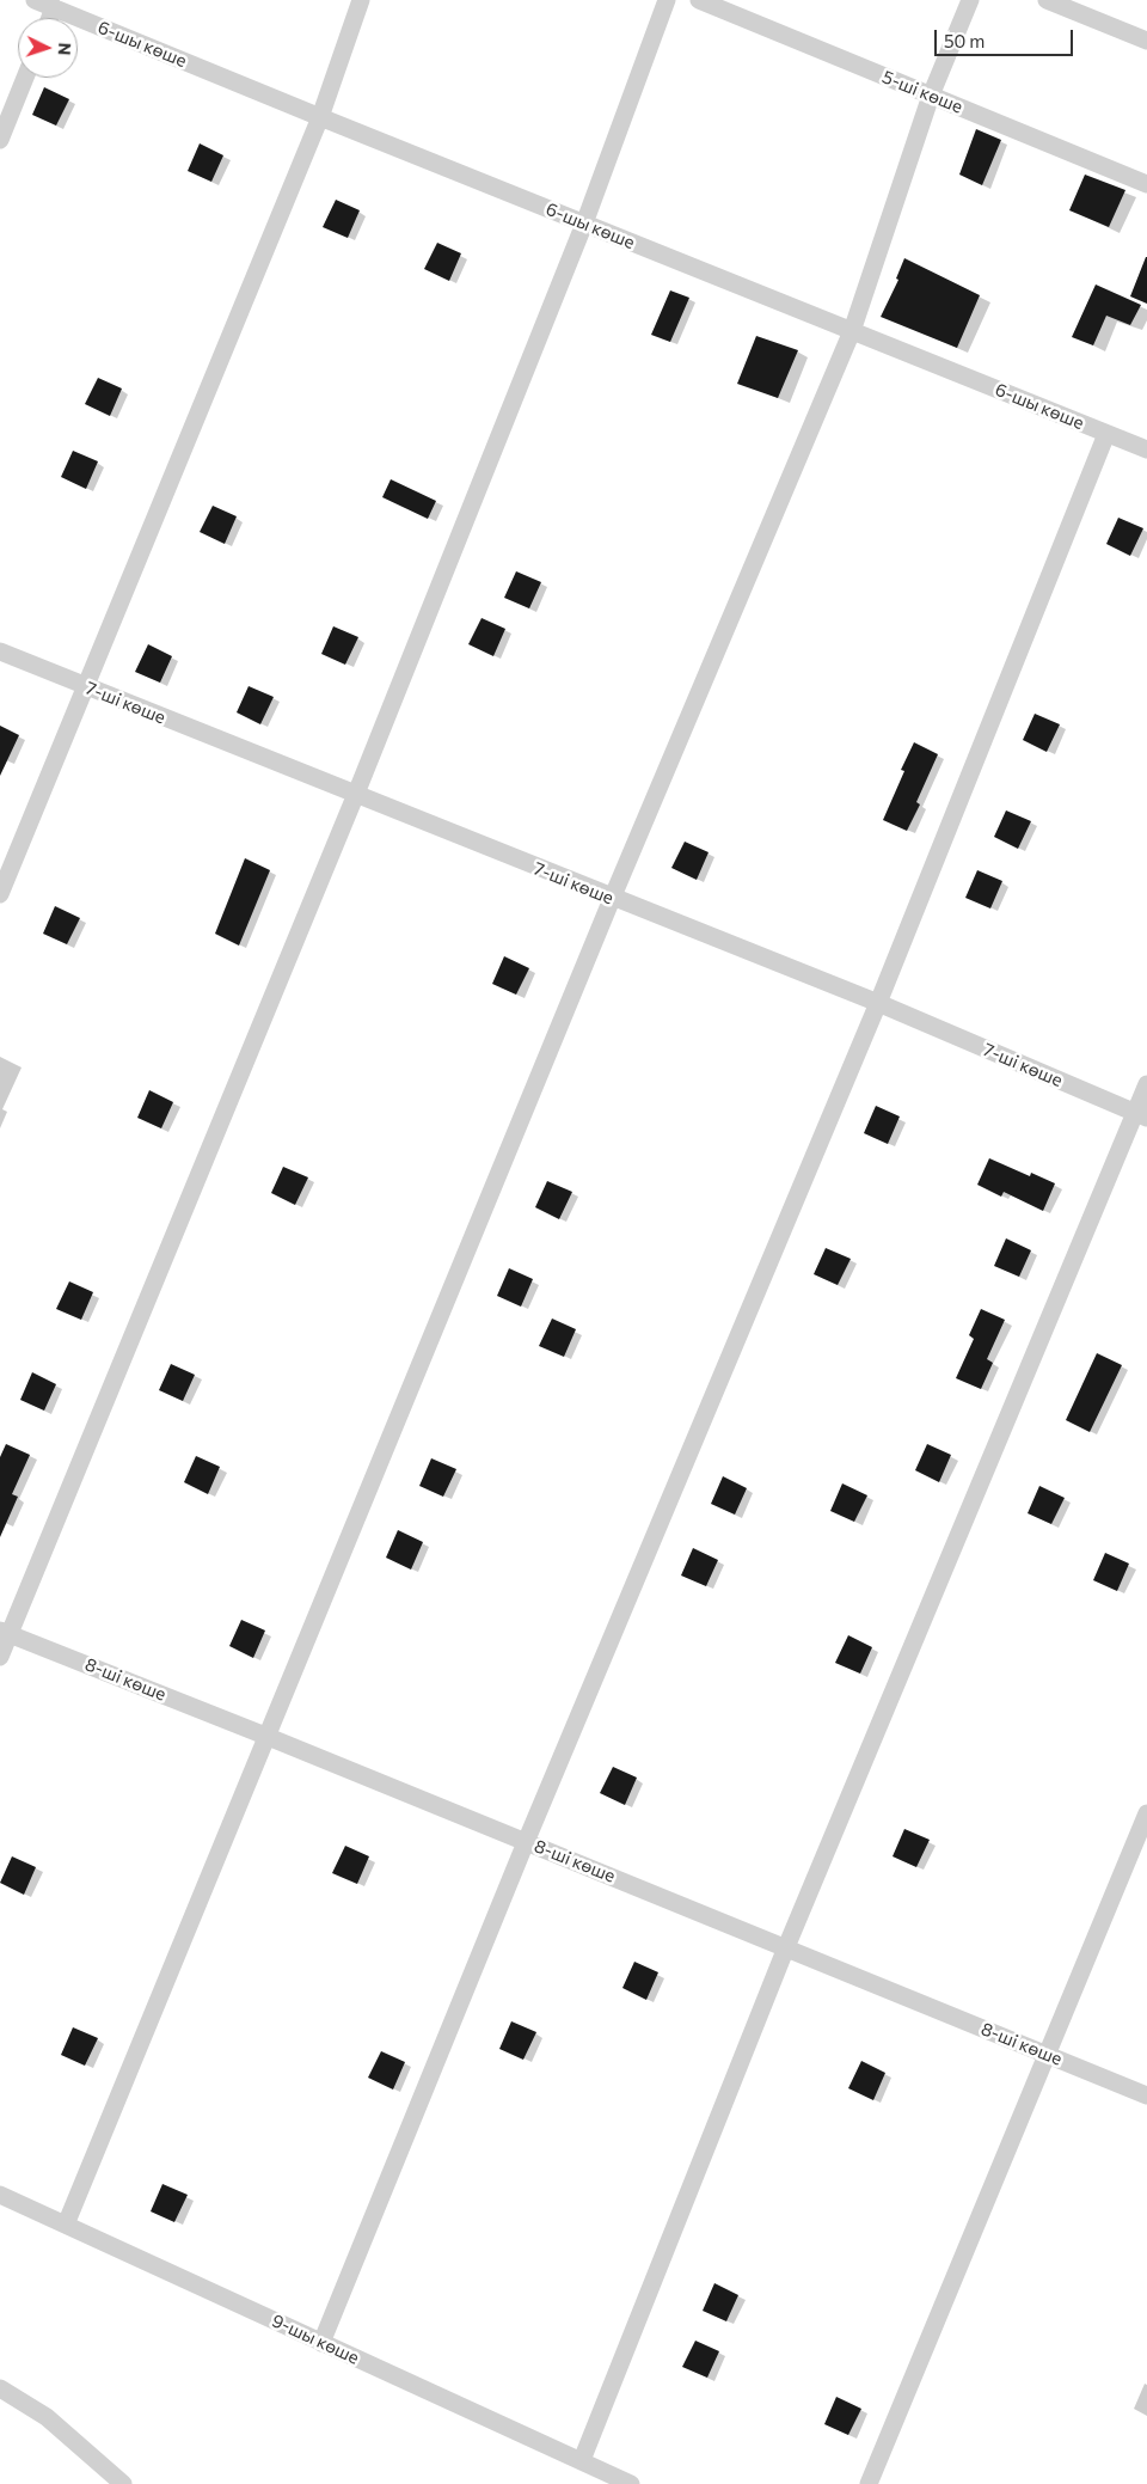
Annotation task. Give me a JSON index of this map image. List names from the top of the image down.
{
  "streets": {
    "lane": [
      "6-шы көше",
      "5-ші көше",
      "7-ші көше",
      "8-ші көше",
      "9-шы көше"
    ]
  },
  "scale_bar": "50 m",
  "north": "right"
}
